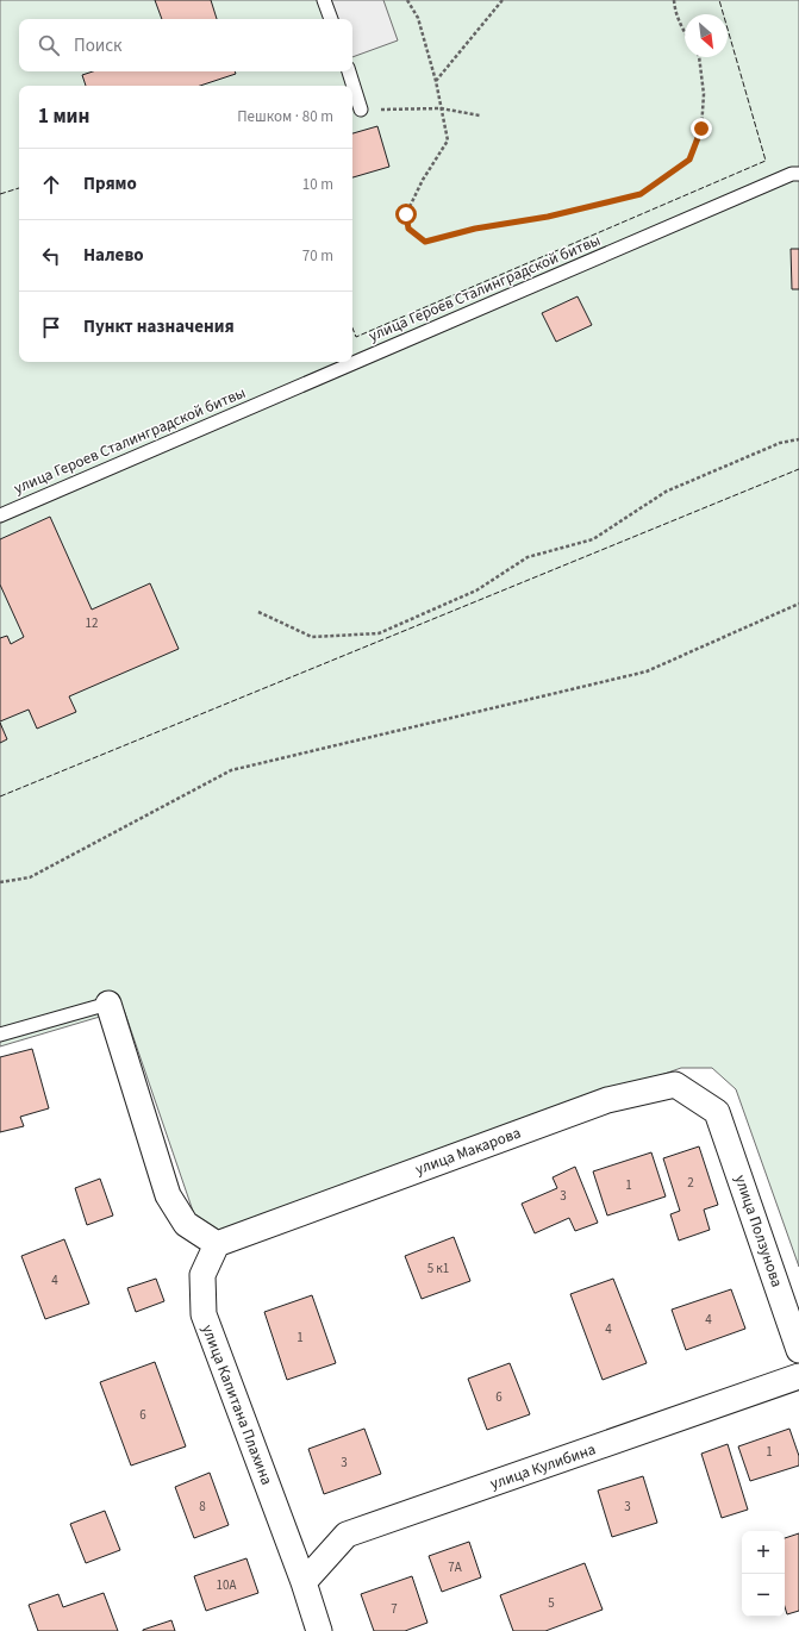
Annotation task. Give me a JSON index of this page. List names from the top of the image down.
{
  "streets": {
    "street": [
      "улица Макарова",
      "улица Ползунова",
      "улица Капитана Плахина",
      "улица Кулибина"
    ],
    "lane": ["улица Героев Сталинградской битвы"]
  },
  "crossings": [
    ["улица Макарова", "улица Ползунова"],
    ["улица Макарова", "улица Капитана Плахина"],
    ["улица Капитана Плахина", "улица Кулибина"]
  ],
  "house_numbers": [
    "12",
    "2",
    "1",
    "3",
    "5 к1",
    "4",
    "4",
    "4",
    "1",
    "6",
    "6",
    "1",
    "3",
    "8",
    "3",
    "7А",
    "10А",
    "5",
    "7"
  ],
  "north": "bottom right",
  "page": {
    "search": "Поиск",
    "heading": ["1 мин", "Пешком · 80 m"],
    "list": [
      ["Прямо", "10 m"],
      ["Налево", "70 m"],
      "Пункт назначения"
    ],
    "map_buttons": ["+", "−"]
  }
}
